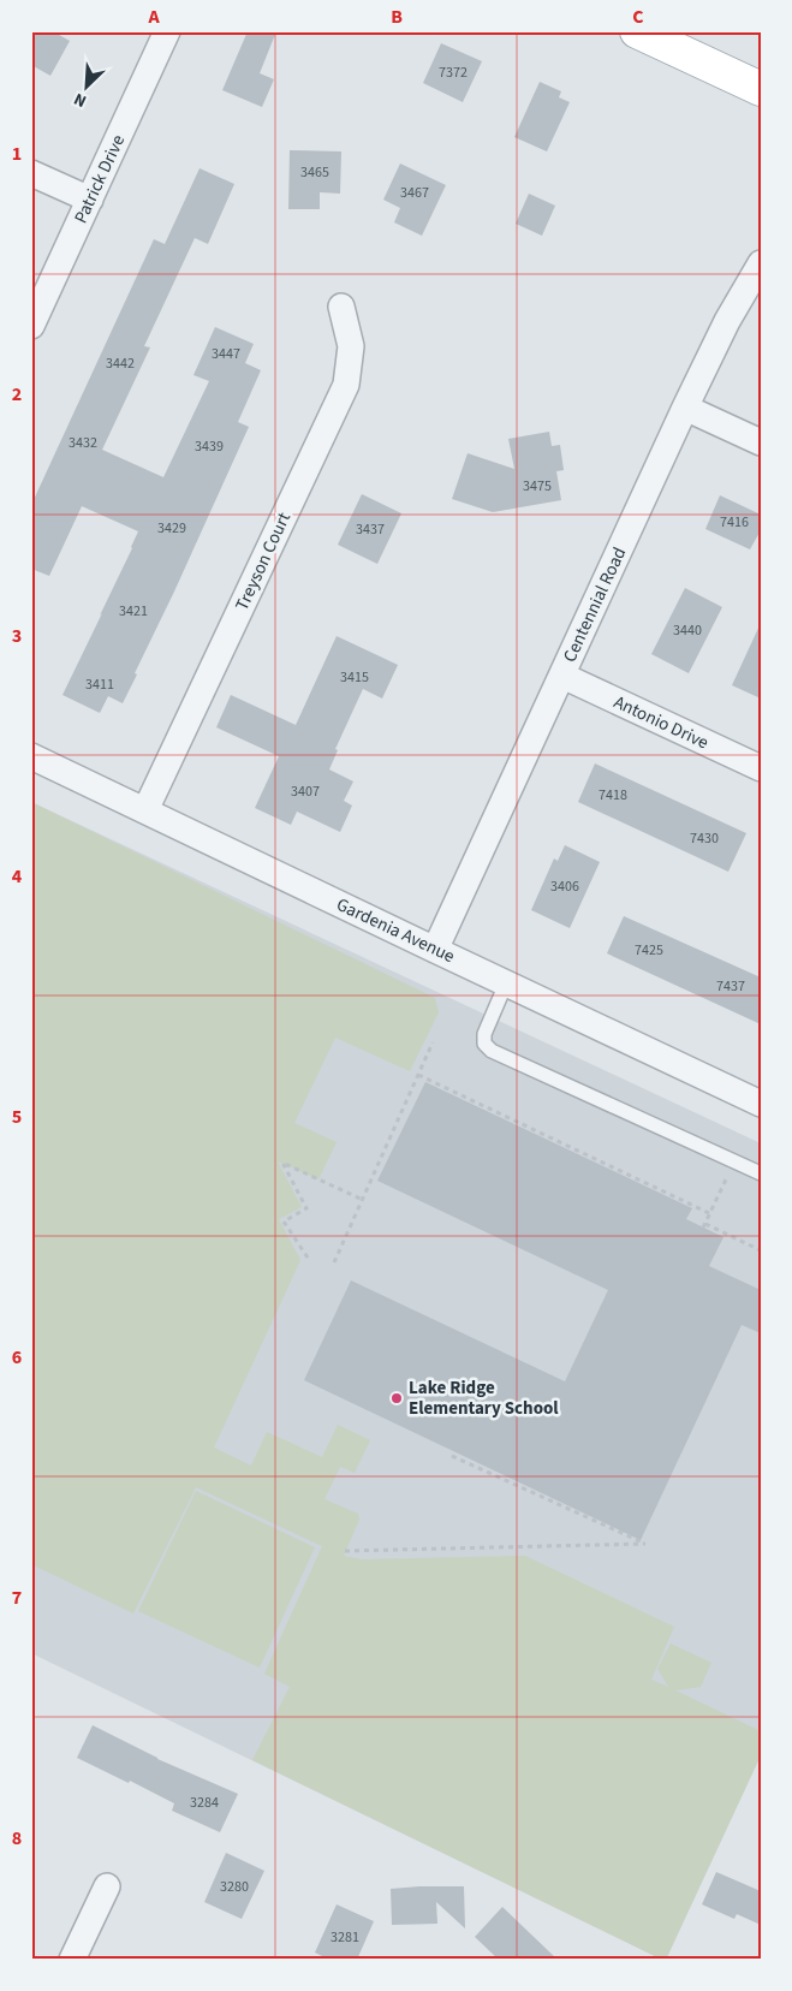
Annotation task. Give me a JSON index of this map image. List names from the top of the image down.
{
  "streets": {
    "street": [
      "Patrick Drive",
      "Treyson Court",
      "Centennial Road",
      "Antonio Drive",
      "Gardenia Avenue"
    ]
  },
  "crossings": [
    ["Treyson Court", "Gardenia Avenue"],
    ["Centennial Road", "Antonio Drive"],
    ["Centennial Road", "Gardenia Avenue"]
  ],
  "places": ["Lake Ridge Elementary School"],
  "house_numbers": [
    "7372",
    "3465",
    "3467",
    "3447",
    "3442",
    "3432",
    "3439",
    "3475",
    "7416",
    "3429",
    "3437",
    "3421",
    "3440",
    "3415",
    "3411",
    "3407",
    "7418",
    "7430",
    "3406",
    "7425",
    "7437",
    "3284",
    "3280",
    "3281"
  ],
  "north": "bottom left",
  "grid": {
    "columns": ["A", "B", "C"],
    "rows": [
      "1",
      "2",
      "3",
      "4",
      "5",
      "6",
      "7",
      "8"
    ]
  }
}
